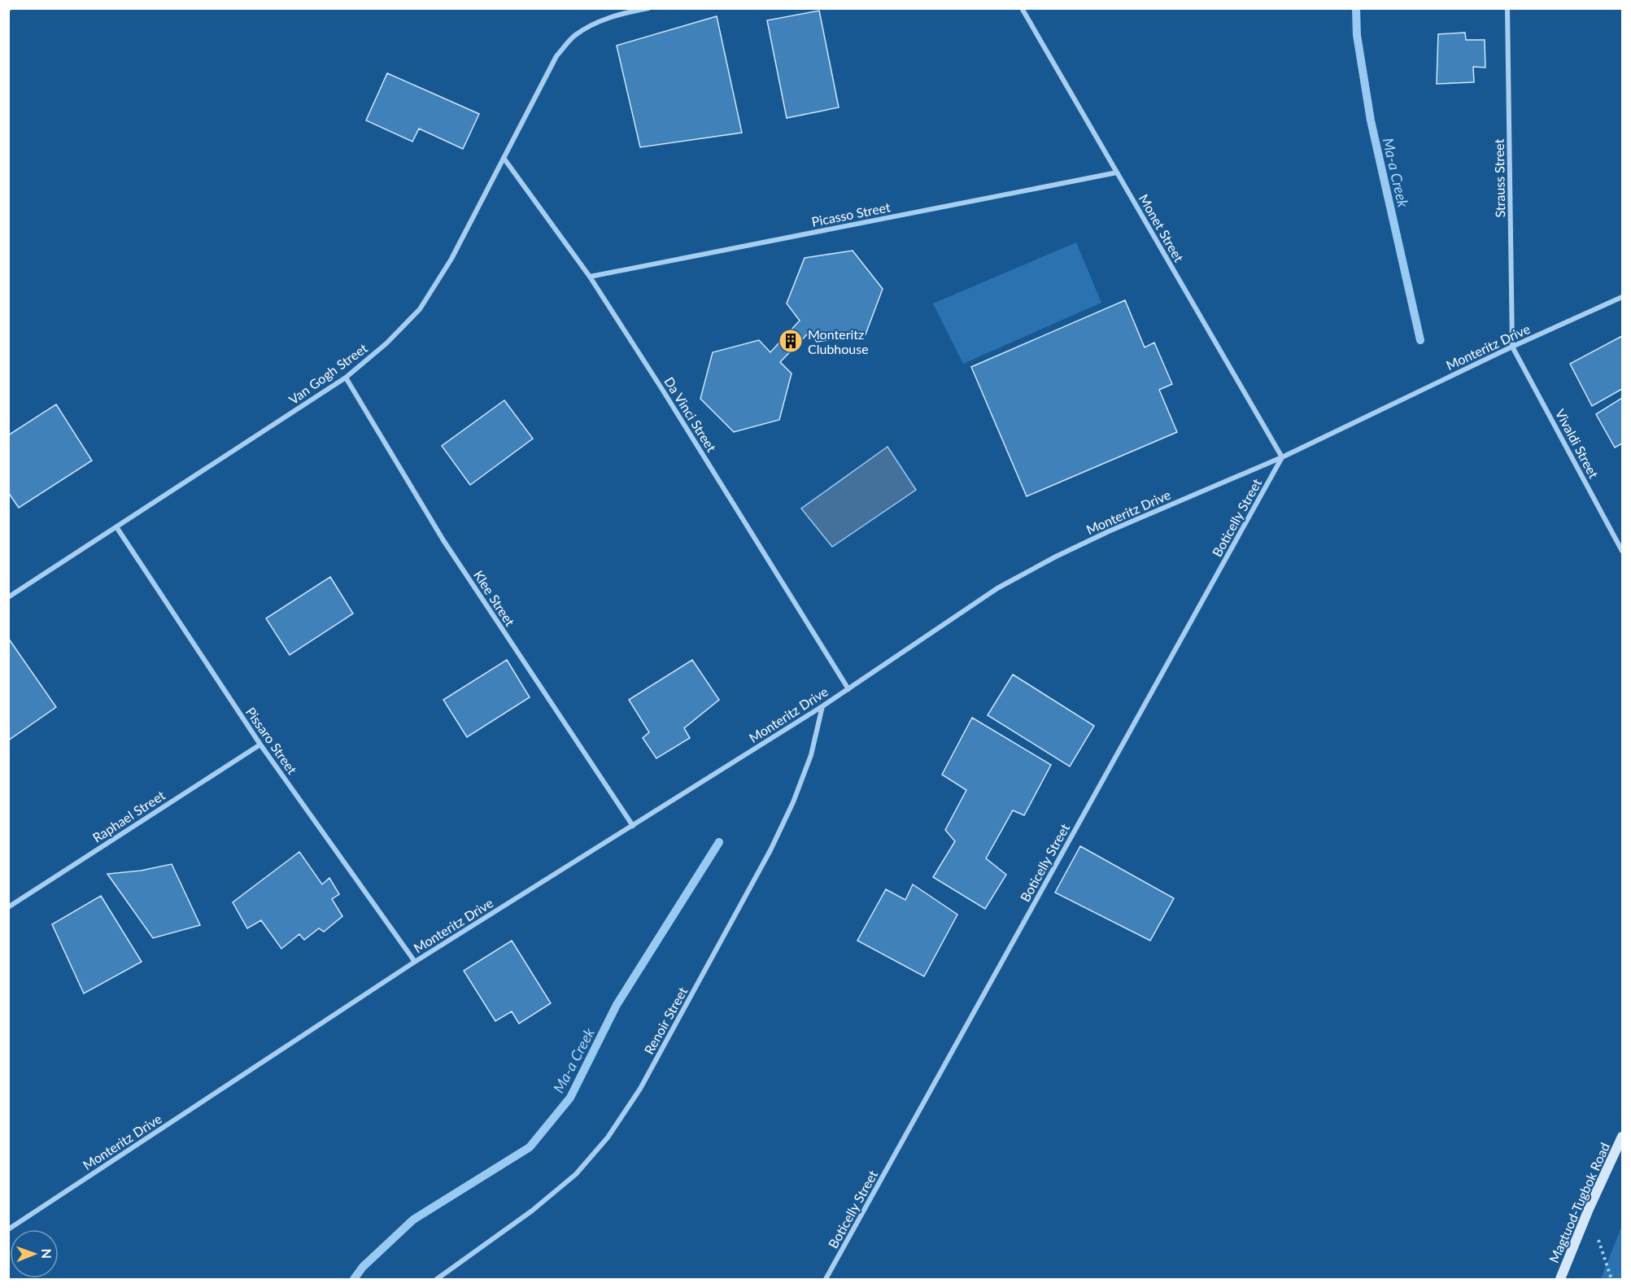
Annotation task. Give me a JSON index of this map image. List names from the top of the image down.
{
  "streets": {
    "main road": ["Magtuod-Tugbok Road"],
    "street": [
      "Strauss Street",
      "Picasso Street",
      "Monet Street",
      "Monteritz Drive",
      "Van Gogh Street",
      "Da Vinci Street",
      "Vivaldi Street",
      "Boticelly Street",
      "Klee Street",
      "Pissaro Street",
      "Raphael Street",
      "Renoir Street"
    ]
  },
  "crossings": [
    ["Strauss Street", "Monteritz Drive"],
    ["Strauss Street", "Vivaldi Street"],
    ["Picasso Street", "Monet Street"],
    ["Picasso Street", "Da Vinci Street"],
    ["Monet Street", "Monteritz Drive"],
    ["Monet Street", "Boticelly Street"],
    ["Monteritz Drive", "Da Vinci Street"],
    ["Monteritz Drive", "Vivaldi Street"],
    ["Monteritz Drive", "Boticelly Street"],
    ["Monteritz Drive", "Klee Street"],
    ["Monteritz Drive", "Pissaro Street"],
    ["Monteritz Drive", "Renoir Street"],
    ["Van Gogh Street", "Da Vinci Street"],
    ["Van Gogh Street", "Klee Street"],
    ["Van Gogh Street", "Pissaro Street"],
    ["Pissaro Street", "Raphael Street"]
  ],
  "water": ["Ma-a Creek"],
  "places": {
    "building": ["Monteritz Clubhouse"]
  },
  "north": "right"
}
